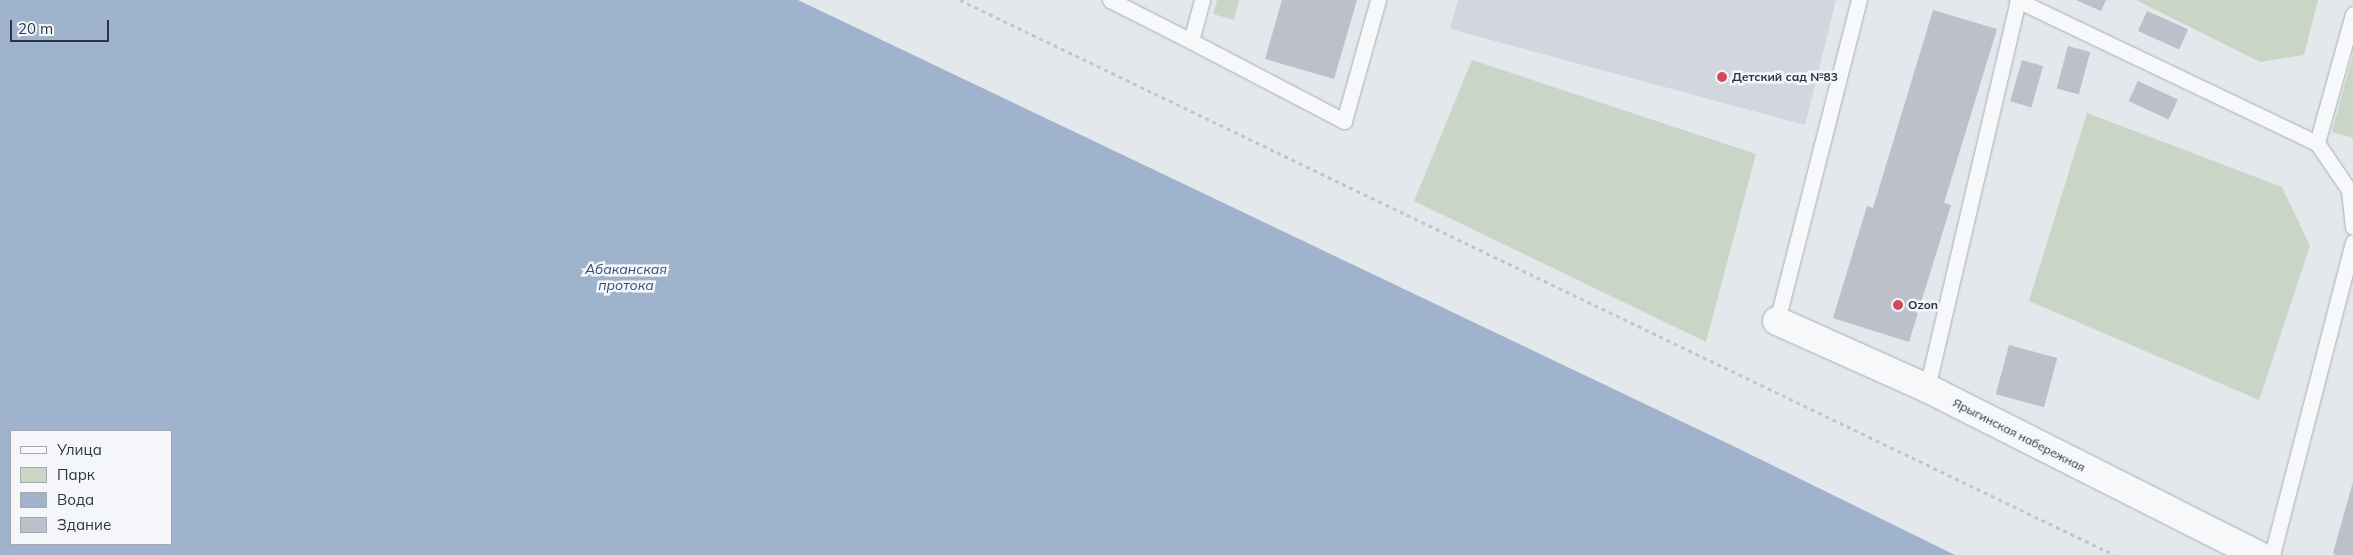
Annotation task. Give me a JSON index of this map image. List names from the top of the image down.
{
  "streets": {
    "street": ["Ярыгинская набережная"]
  },
  "water": ["Абаканская протока"],
  "places": ["Детский сад №83", "Ozon"],
  "legend": [
    "Улица",
    "Парк",
    "Вода",
    "Здание"
  ],
  "scale_bar": "20 m"
}
